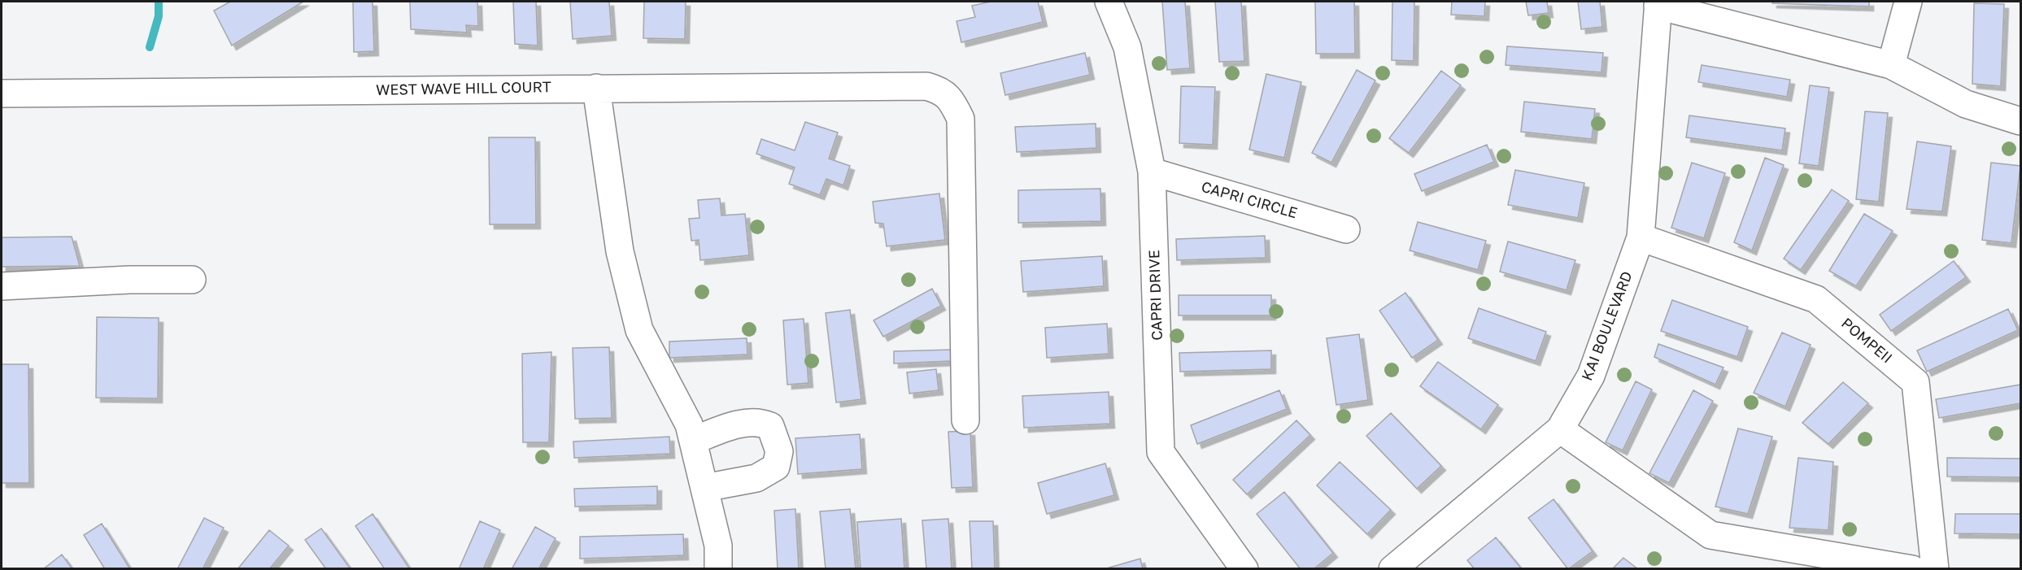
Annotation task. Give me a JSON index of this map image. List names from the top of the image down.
{
  "streets": {
    "street": [
      "WEST WAVE HILL COURT",
      "CAPRI CIRCLE",
      "CAPRI DRIVE",
      "KAI BOULEVARD",
      "POMPEII"
    ]
  },
  "crossings": [
    ["CAPRI CIRCLE", "CAPRI DRIVE"],
    ["KAI BOULEVARD", "POMPEII"]
  ]
}
